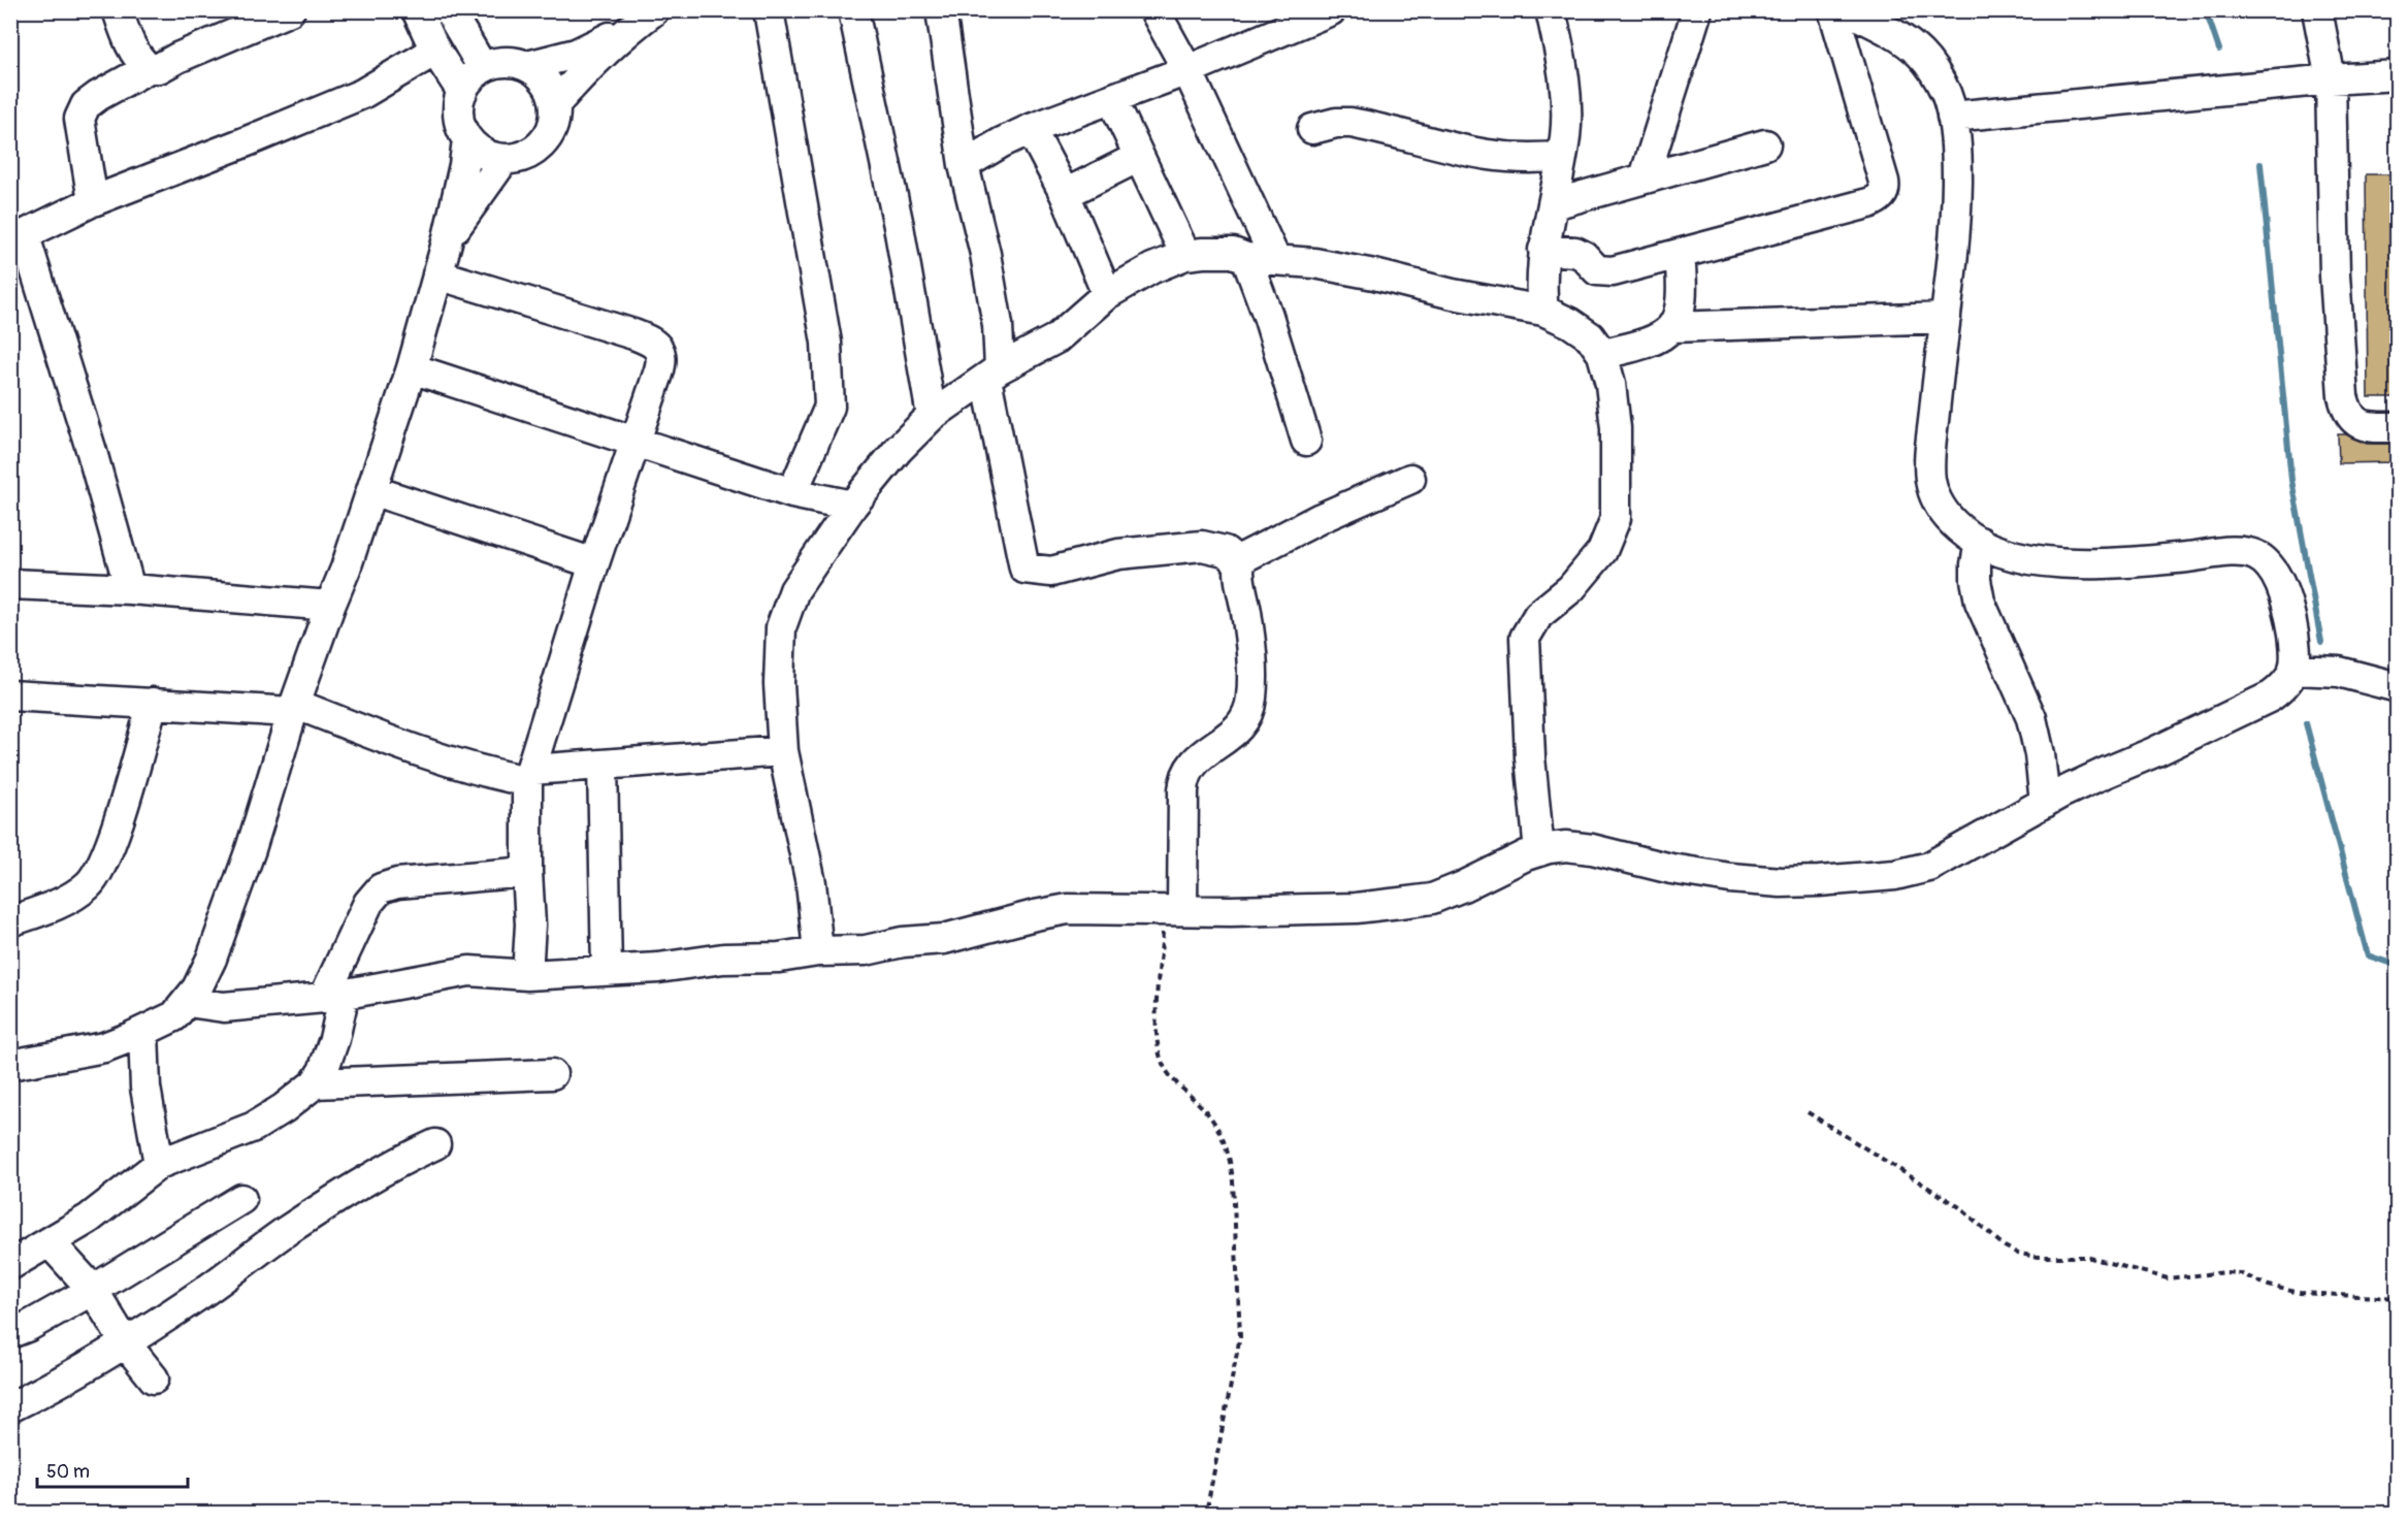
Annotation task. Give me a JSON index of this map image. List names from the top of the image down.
{
  "scale_bar": "50 m"
}
